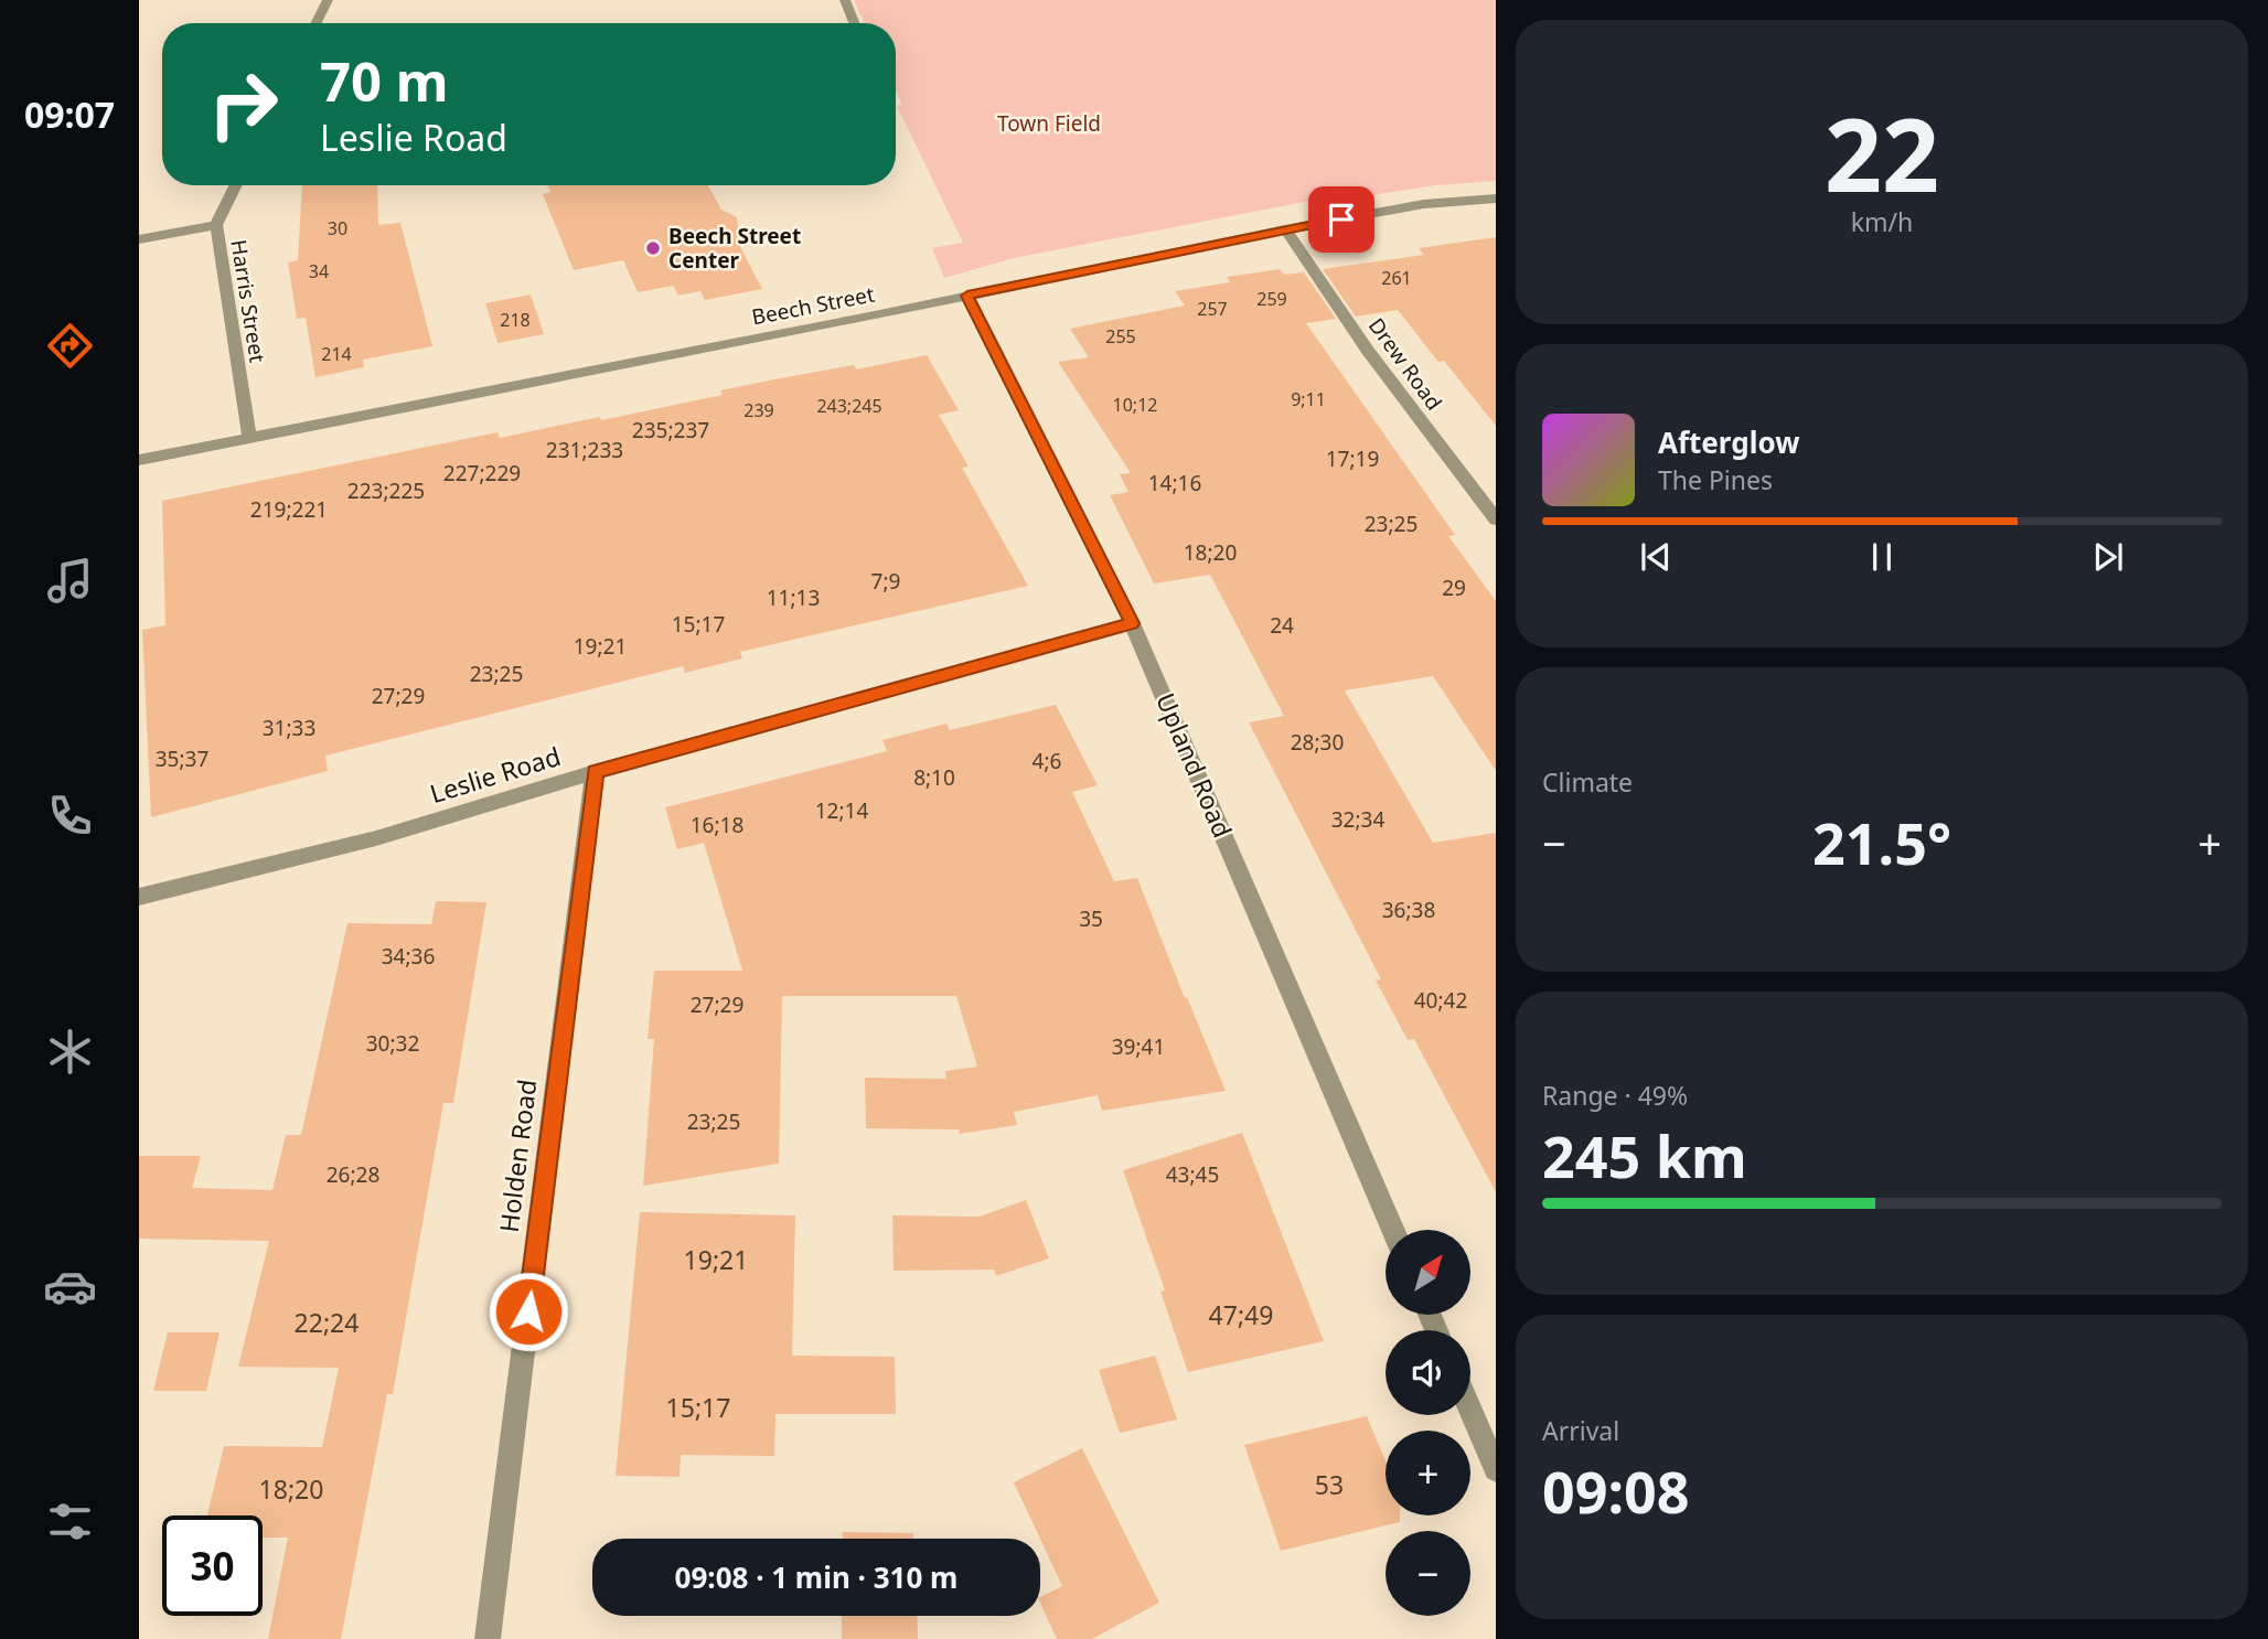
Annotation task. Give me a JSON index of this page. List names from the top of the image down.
{
  "streets": {
    "street": [
      "Harris Street",
      "Beech Street",
      "Drew Road",
      "Upland Road",
      "Leslie Road",
      "Holden Road"
    ]
  },
  "crossings": [
    ["Harris Street", "Beech Street"],
    ["Beech Street", "Drew Road"],
    ["Beech Street", "Upland Road"],
    ["Upland Road", "Leslie Road"],
    ["Leslie Road", "Holden Road"]
  ],
  "parks": ["Town Field"],
  "places": ["Beech Street Center"],
  "house_numbers": [
    "30",
    "34",
    "261",
    "259",
    "257",
    "218",
    "255",
    "214",
    "9;11",
    "10;12",
    "243;245",
    "239",
    "235;237",
    "231;233",
    "17;19",
    "227;229",
    "14;16",
    "223;225",
    "219;221",
    "23;25",
    "18;20",
    "7;9",
    "29",
    "11;13",
    "15;17",
    "24",
    "19;21",
    "23;25",
    "27;29",
    "31;33",
    "28;30",
    "35;37",
    "4;6",
    "8;10",
    "12;14",
    "32;34",
    "16;18",
    "36;38",
    "35",
    "34;36",
    "40;42",
    "27;29",
    "30;32",
    "39;41",
    "23;25",
    "26;28",
    "43;45",
    "19;21",
    "47;49",
    "22;24",
    "15;17",
    "53",
    "18;20"
  ],
  "north": "top right",
  "page": {
    "tabs": "09:07",
    "tile": [
      ["22", "km/h"],
      "Climate",
      ["Range · 49%", "245 km"],
      ["Arrival", "09:08"]
    ],
    "turn": ["70 m", "Leslie Road"],
    "song": ["Afterglow", "The Pines"],
    "heat": ["−", "21.5°", "+"],
    "map_buttons": ["+", "−"],
    "limit": "30",
    "trip": "09:08 · 1 min · 310 m"
  }
}
